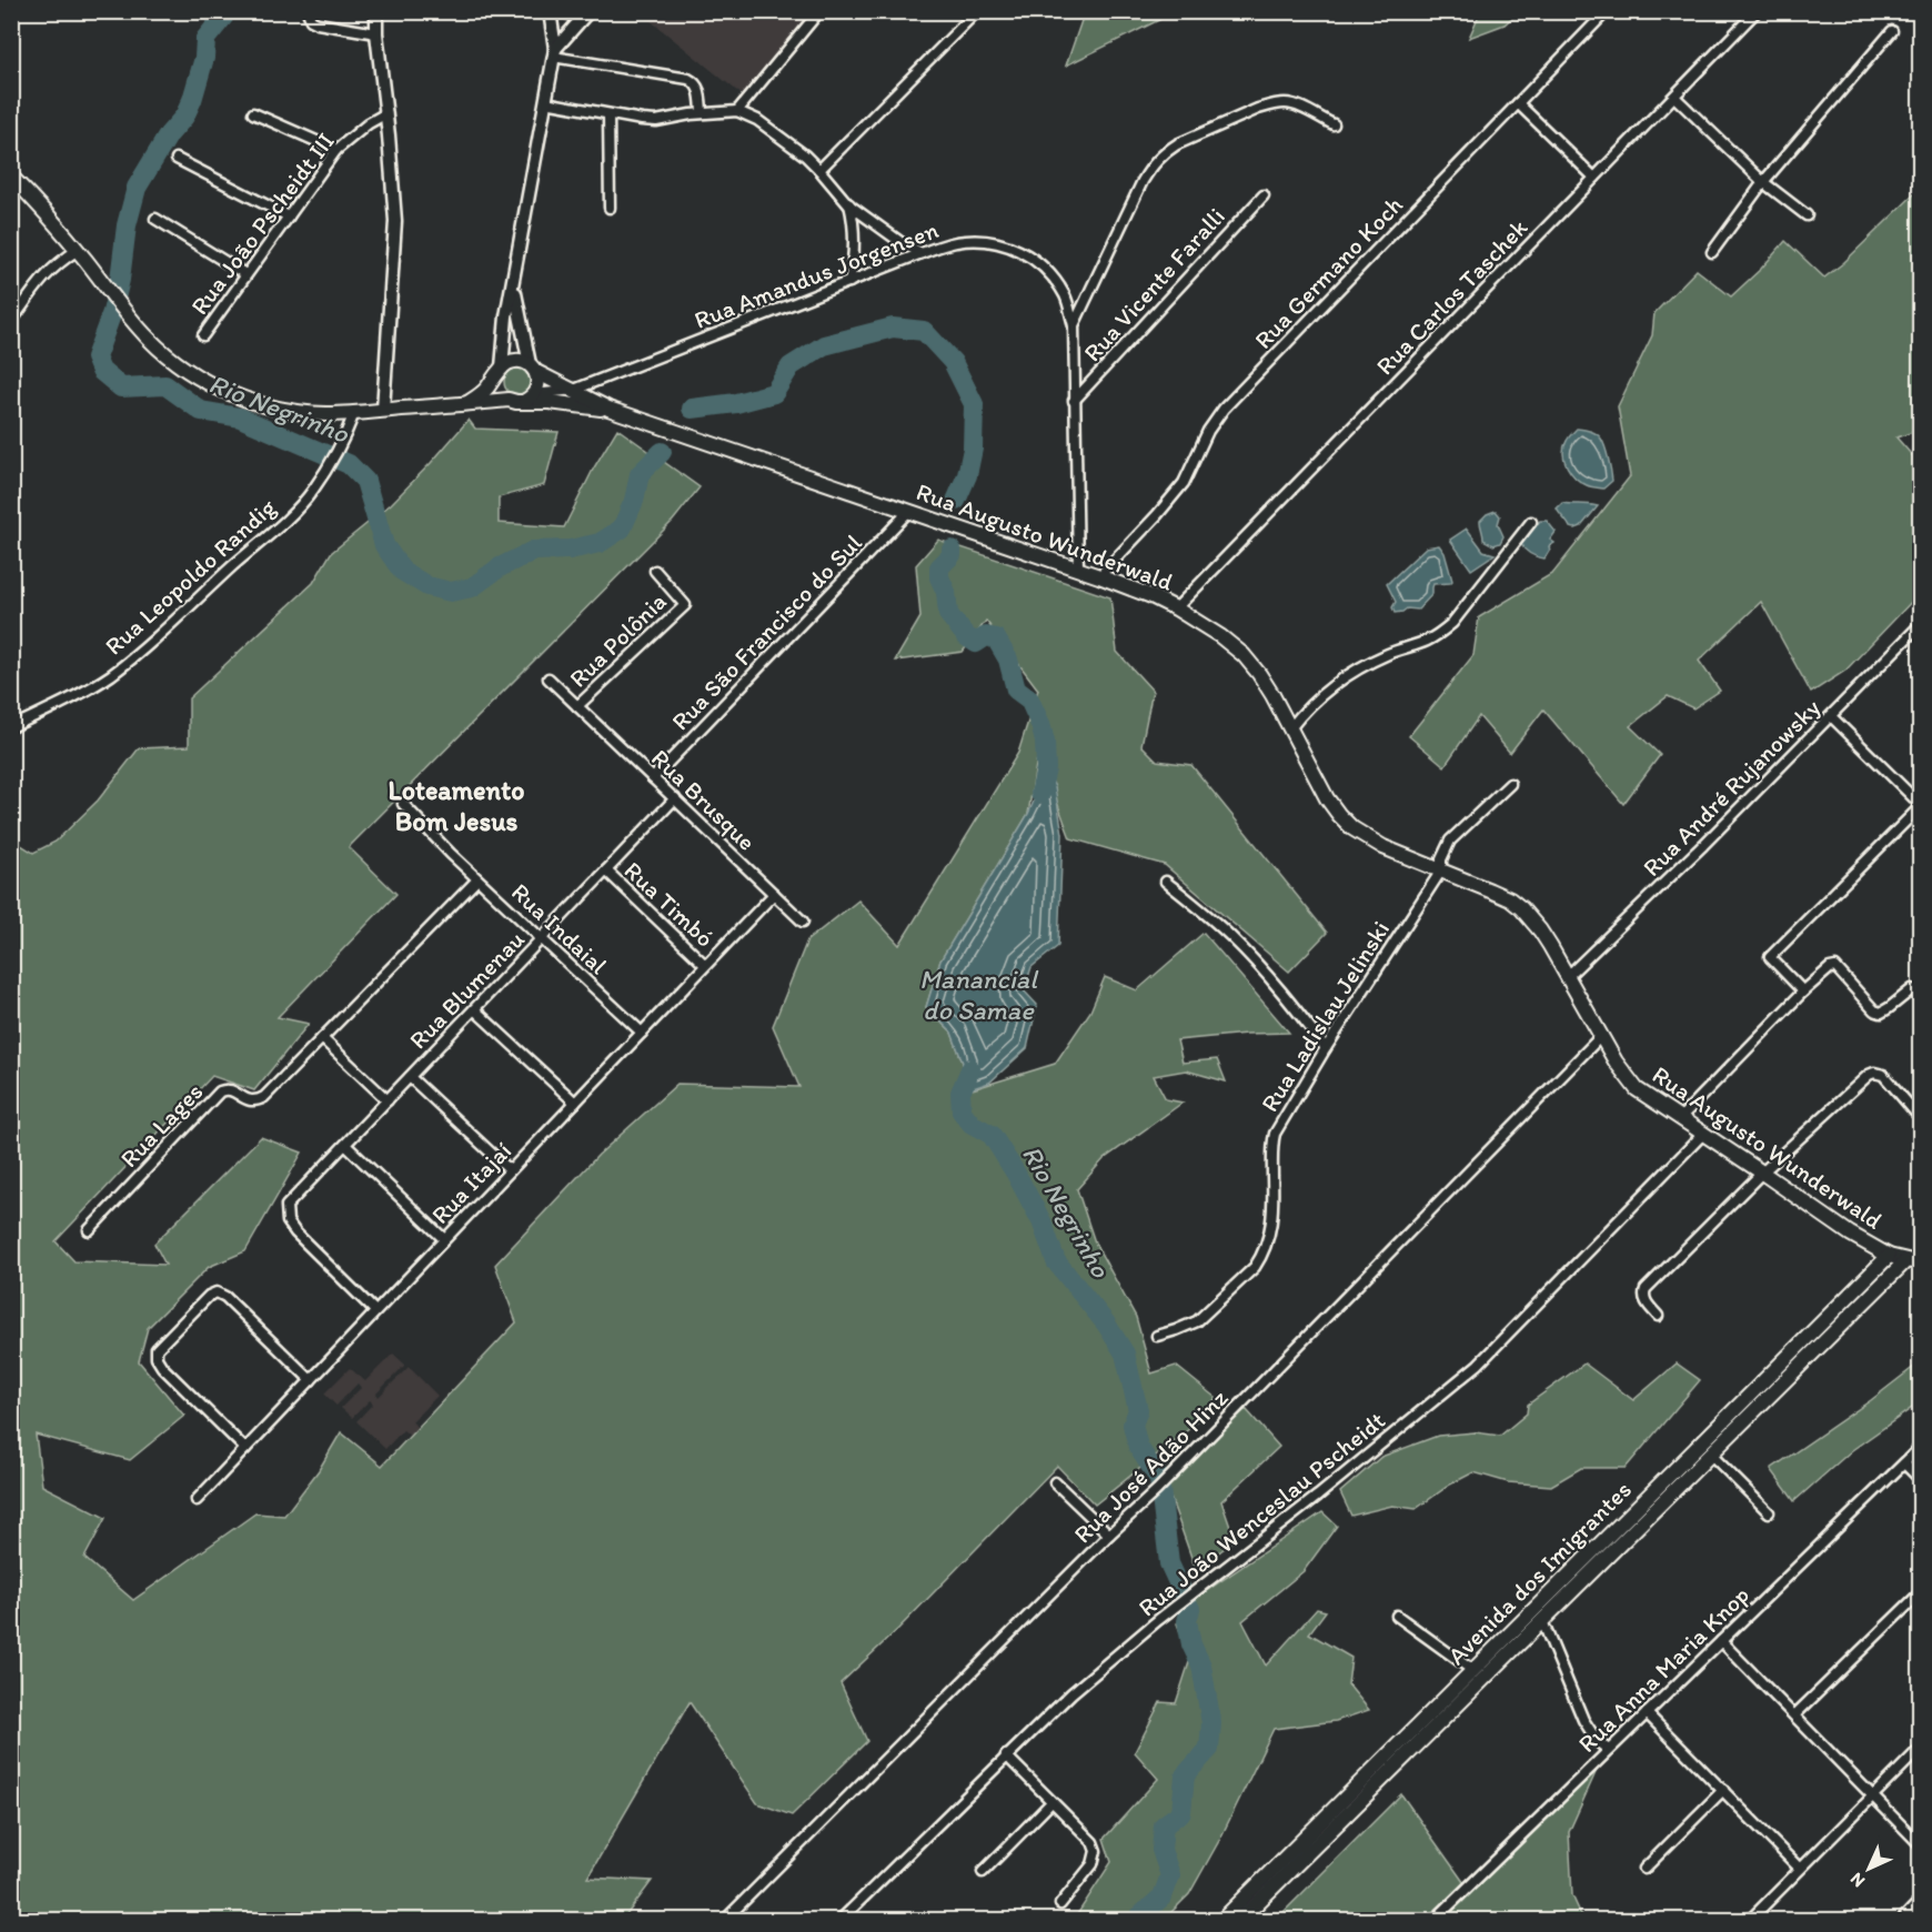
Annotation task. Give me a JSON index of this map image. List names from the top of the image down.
{
  "streets": {
    "main road": ["Rua Augusto Wunderwald", "Avenida dos Imigrantes"],
    "street": [
      "Rua João Pscheidt III",
      "Rua Germano Koch",
      "Rua Amandus Jorgensen",
      "Rua Vicente Faralli",
      "Rua Carlos Taschek",
      "Rua Leopoldo Randig",
      "Rua São Francisco do Sul",
      "Rua Polônia",
      "Rua André Rujanowsky",
      "Rua Brusque",
      "Rua Timbó",
      "Rua Indaial",
      "Rua Blumenau",
      "Rua Ladislau Jelinski",
      "Rua Lages",
      "Rua Itajaí",
      "Rua José Adão Hinz",
      "Rua João Wenceslau Pscheidt",
      "Rua Anna Maria Knop"
    ]
  },
  "crossings": [
    ["Rua Germano Koch", "Rua Augusto Wunderwald"],
    ["Rua Amandus Jorgensen", "Rua Vicente Faralli"],
    ["Rua Amandus Jorgensen", "Rua Augusto Wunderwald"],
    ["Rua Carlos Taschek", "Rua Augusto Wunderwald"],
    ["Rua Augusto Wunderwald", "Rua Leopoldo Randig"],
    ["Rua Augusto Wunderwald", "Rua São Francisco do Sul"],
    ["Rua Augusto Wunderwald", "Rua André Rujanowsky"],
    ["Rua Augusto Wunderwald", "Rua Ladislau Jelinski"],
    ["Rua Augusto Wunderwald", "Rua José Adão Hinz"],
    ["Rua Augusto Wunderwald", "Rua João Wenceslau Pscheidt"],
    ["Rua Augusto Wunderwald", "Avenida dos Imigrantes"],
    ["Rua São Francisco do Sul", "Rua Brusque"],
    ["Rua Polônia", "Rua Brusque"],
    ["Rua Brusque", "Rua Blumenau"],
    ["Rua Brusque", "Rua Itajaí"],
    ["Rua Timbó", "Rua Blumenau"],
    ["Rua Timbó", "Rua Itajaí"],
    ["Rua Indaial", "Rua Blumenau"],
    ["Rua Indaial", "Rua Itajaí"],
    ["Rua Blumenau", "Rua Itajaí"]
  ],
  "districts": ["Loteamento Bom Jesus"],
  "water": ["Rio Negrinho", "Manancial do Samae"],
  "north": "bottom left"
}
